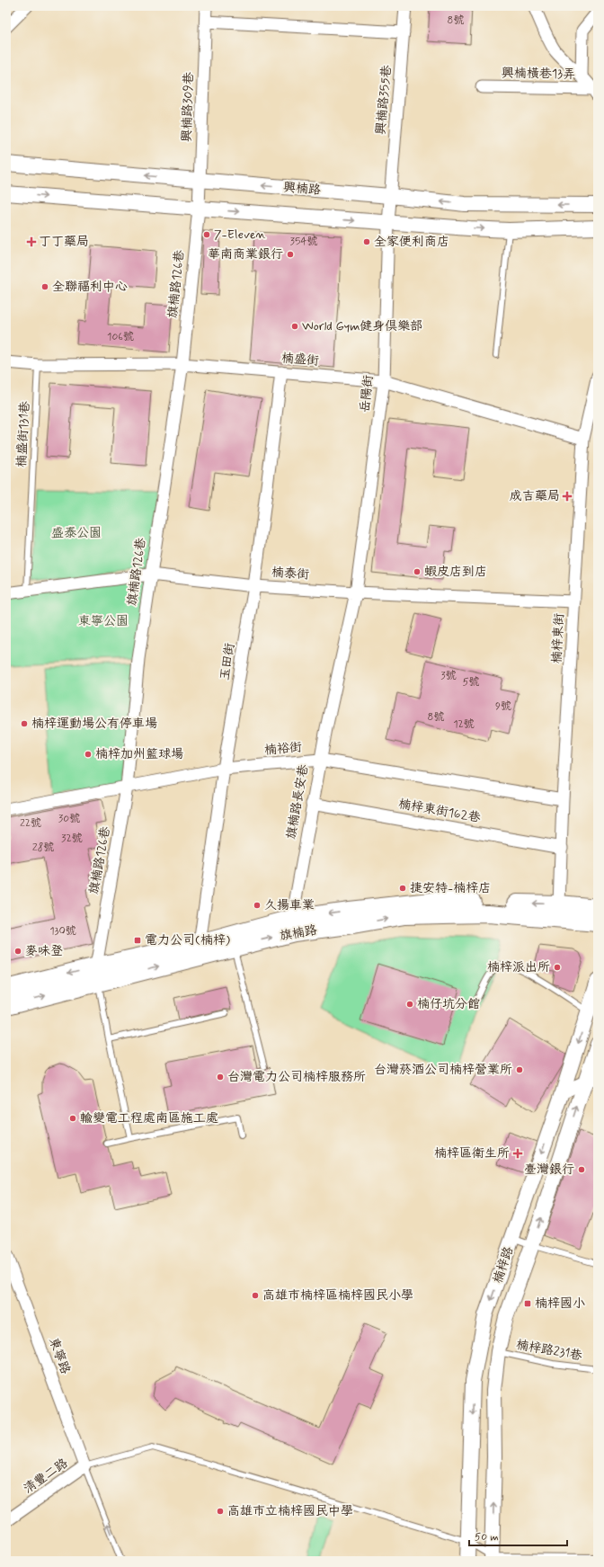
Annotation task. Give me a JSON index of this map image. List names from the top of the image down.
{
  "streets": {
    "main road": ["旗楠路"],
    "street": [
      "興楠橫巷13弄",
      "興楠路355巷",
      "興楠路309巷",
      "興楠路",
      "旗楠路126巷",
      "楠盛街",
      "岳陽街",
      "楠泰街",
      "楠梓東街",
      "玉田街",
      "楠裕街",
      "旗楠路長安巷",
      "楠梓東街162巷",
      "楠梓路",
      "東寧路",
      "清豐二路"
    ],
    "lane": ["楠盛街131巷", "楠梓路231巷"]
  },
  "crossings": [
    ["興楠路355巷", "興楠路"],
    ["興楠路355巷", "岳陽街"],
    ["興楠路309巷", "興楠路"],
    ["興楠路309巷", "旗楠路126巷"],
    ["興楠路", "岳陽街"],
    ["旗楠路126巷", "楠盛街"],
    ["旗楠路126巷", "楠泰街"],
    ["旗楠路126巷", "楠裕街"],
    ["旗楠路126巷", "旗楠路"],
    ["楠盛街", "岳陽街"],
    ["楠盛街", "楠盛街131巷"],
    ["楠盛街", "楠梓東街"],
    ["楠盛街", "玉田街"],
    ["岳陽街", "楠泰街"],
    ["岳陽街", "旗楠路長安巷"],
    ["楠盛街131巷", "楠泰街"],
    ["楠泰街", "楠梓東街"],
    ["楠泰街", "玉田街"],
    ["楠泰街", "旗楠路長安巷"],
    ["楠梓東街", "楠裕街"],
    ["楠梓東街", "楠梓東街162巷"],
    ["楠梓東街", "旗楠路"],
    ["玉田街", "楠裕街"],
    ["玉田街", "旗楠路"],
    ["楠裕街", "旗楠路長安巷"],
    ["旗楠路長安巷", "楠梓東街162巷"],
    ["旗楠路長安巷", "旗楠路"],
    ["楠梓路", "楠梓路231巷"],
    ["東寧路", "清豐二路"]
  ],
  "parks": ["盛泰公園", "東寧公園"],
  "places": {
    "other": [
      "7-Eleven",
      "全家便利商店",
      "華南商業銀行",
      "全聯福利中心",
      "World Gym健身俱樂部",
      "蝦皮店到店",
      "楠梓運動場公有停車場",
      "楠梓加州籃球場",
      "捷安特-楠梓店",
      "久揚車業",
      "麥味登",
      "楠梓派出所",
      "楠仔坑分館",
      "台灣菸酒公司楠梓營業所",
      "台灣電力公司楠梓服務所",
      "輸變電工程處南區施工處",
      "臺灣銀行",
      "高雄市楠梓區楠梓國民小學",
      "高雄市立楠梓國民中學"
    ],
    "health": ["丁丁藥局", "成吉藥局", "楠梓區衛生所"],
    "transit": ["電力公司(楠梓)", "楠梓國小"]
  },
  "house_numbers": [
    "8號",
    "354號",
    "106號",
    "3號",
    "5號",
    "9號",
    "8號",
    "12號",
    "30號",
    "22號",
    "32號",
    "28號",
    "130號"
  ],
  "scale_bar": "50 m"
}
